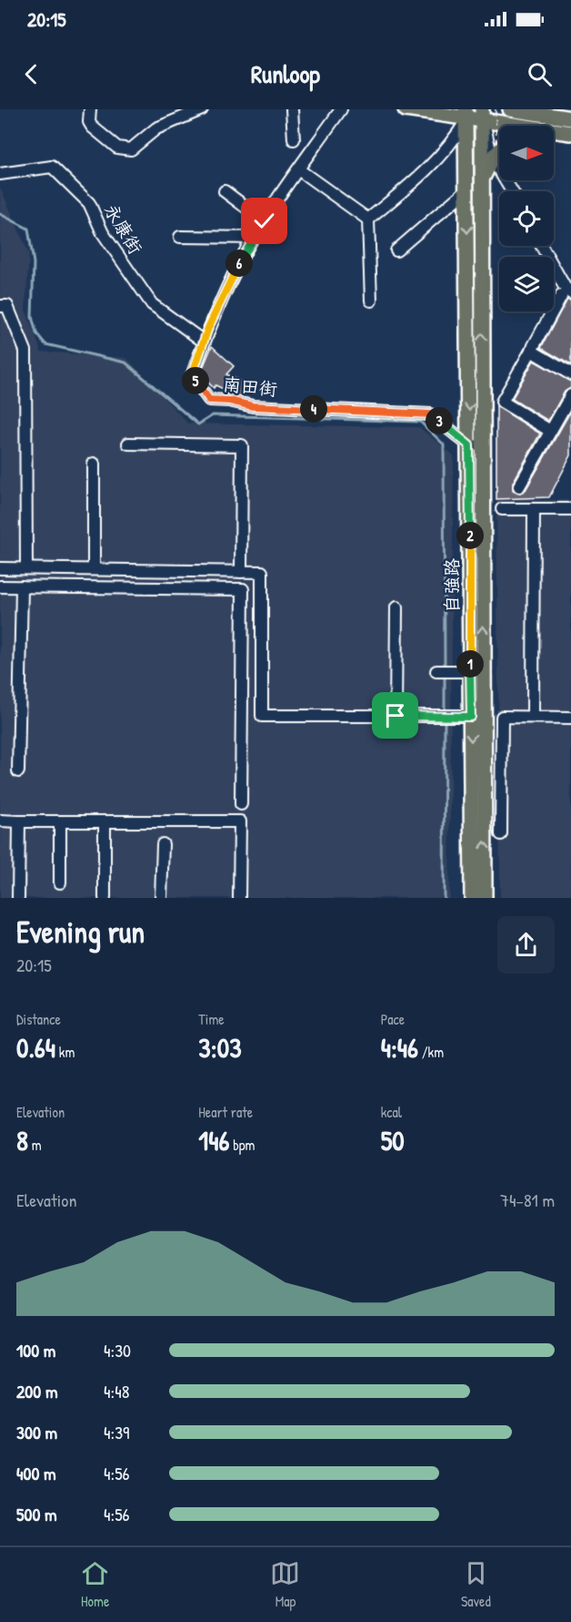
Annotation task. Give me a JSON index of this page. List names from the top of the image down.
{
  "streets": {
    "main road": ["自強路"],
    "street": ["永康街", "南田街"]
  },
  "crossings": [
    ["永康街", "南田街"],
    ["南田街", "自強路"]
  ],
  "north": "right",
  "page": {
    "status": "20:15",
    "header": "Runloop",
    "pins": [
      "6",
      "5",
      "4",
      "3",
      "2",
      "1"
    ],
    "heading": ["Evening run", "20:15"],
    "stats": [
      ["Distance", "0.64 km"],
      ["Time", "3:03"],
      ["Pace", "4:46 /km"],
      ["Elevation", "8 m"],
      ["Heart rate", "146 bpm"],
      ["kcal", "50"]
    ],
    "chart": ["Elevation", "74–81 m"],
    "list": [
      {
        "name": "100 m",
        "note": "4:30"
      },
      {
        "name": "200 m",
        "note": "4:48"
      },
      {
        "name": "300 m",
        "note": "4:39"
      },
      {
        "name": "400 m",
        "note": "4:56"
      },
      {
        "name": "500 m",
        "note": "4:56"
      }
    ],
    "tabs": ["Home", "Map", "Saved"]
  }
}
